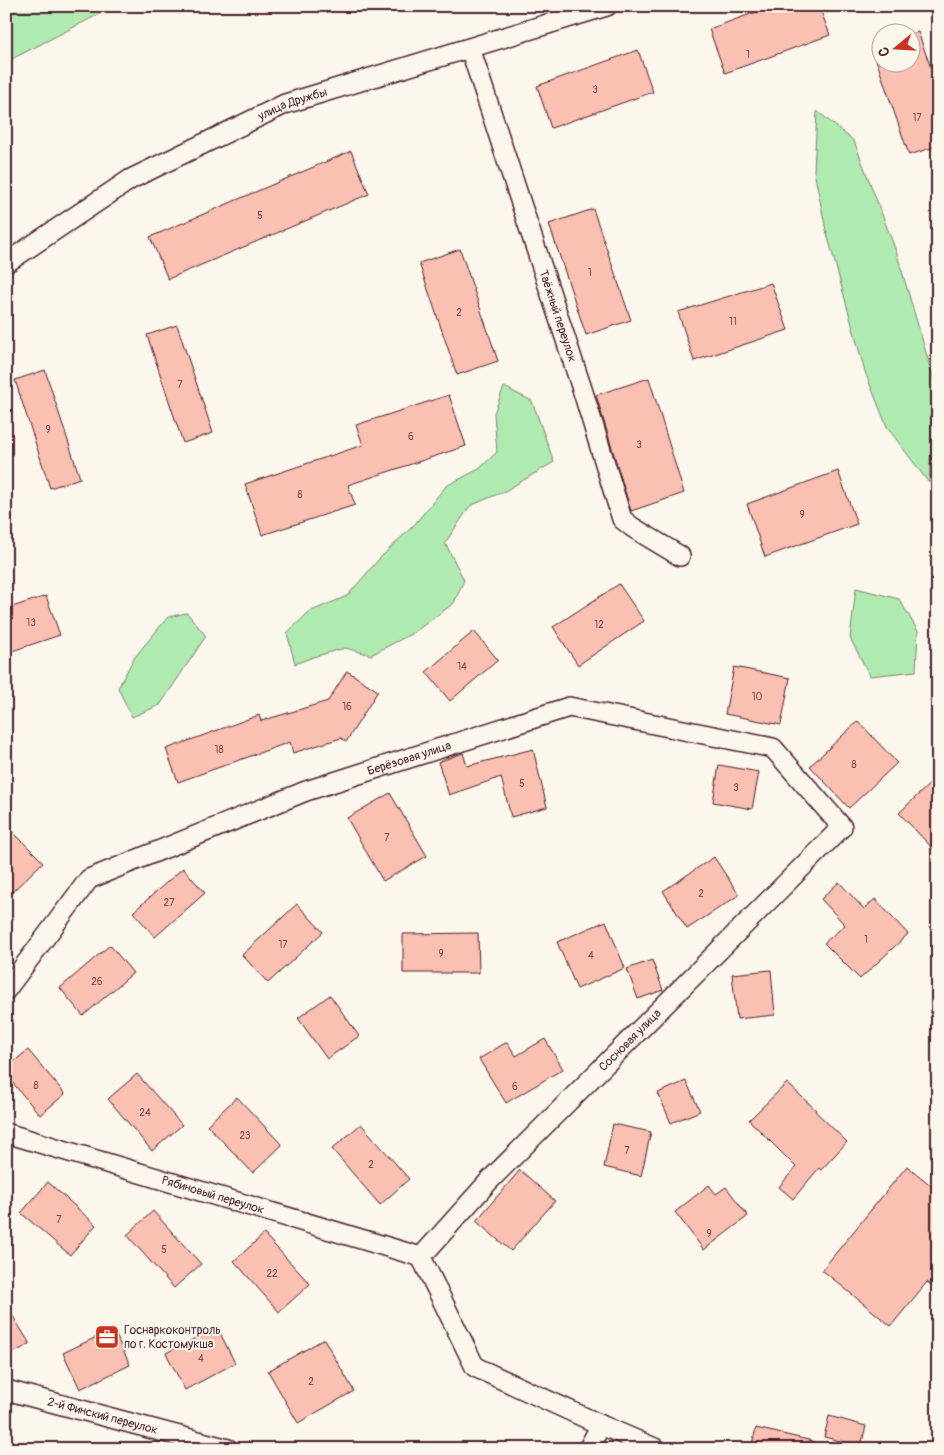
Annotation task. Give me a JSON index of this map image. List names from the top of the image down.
{
  "streets": {
    "street": [
      "улица Дружбы",
      "Таёжный переулок",
      "Берёзовая улица",
      "Сосновая улица",
      "Рябиновый переулок",
      "2-й Финский переулок"
    ]
  },
  "crossings": [
    ["улица Дружбы", "Таёжный переулок"],
    ["Берёзовая улица", "Сосновая улица"],
    ["Сосновая улица", "Рябиновый переулок"]
  ],
  "places": {
    "office": ["Госнаркоконтроль по г. Костомукша"]
  },
  "house_numbers": [
    "1",
    "3",
    "17",
    "5",
    "1",
    "2",
    "11",
    "7",
    "9",
    "6",
    "3",
    "8",
    "9",
    "13",
    "12",
    "14",
    "10",
    "16",
    "18",
    "8",
    "5",
    "3",
    "7",
    "2",
    "27",
    "1",
    "17",
    "9",
    "4",
    "26",
    "8",
    "6",
    "24",
    "23",
    "7",
    "2",
    "7",
    "9",
    "5",
    "22",
    "4",
    "2"
  ],
  "north": "left"
}
